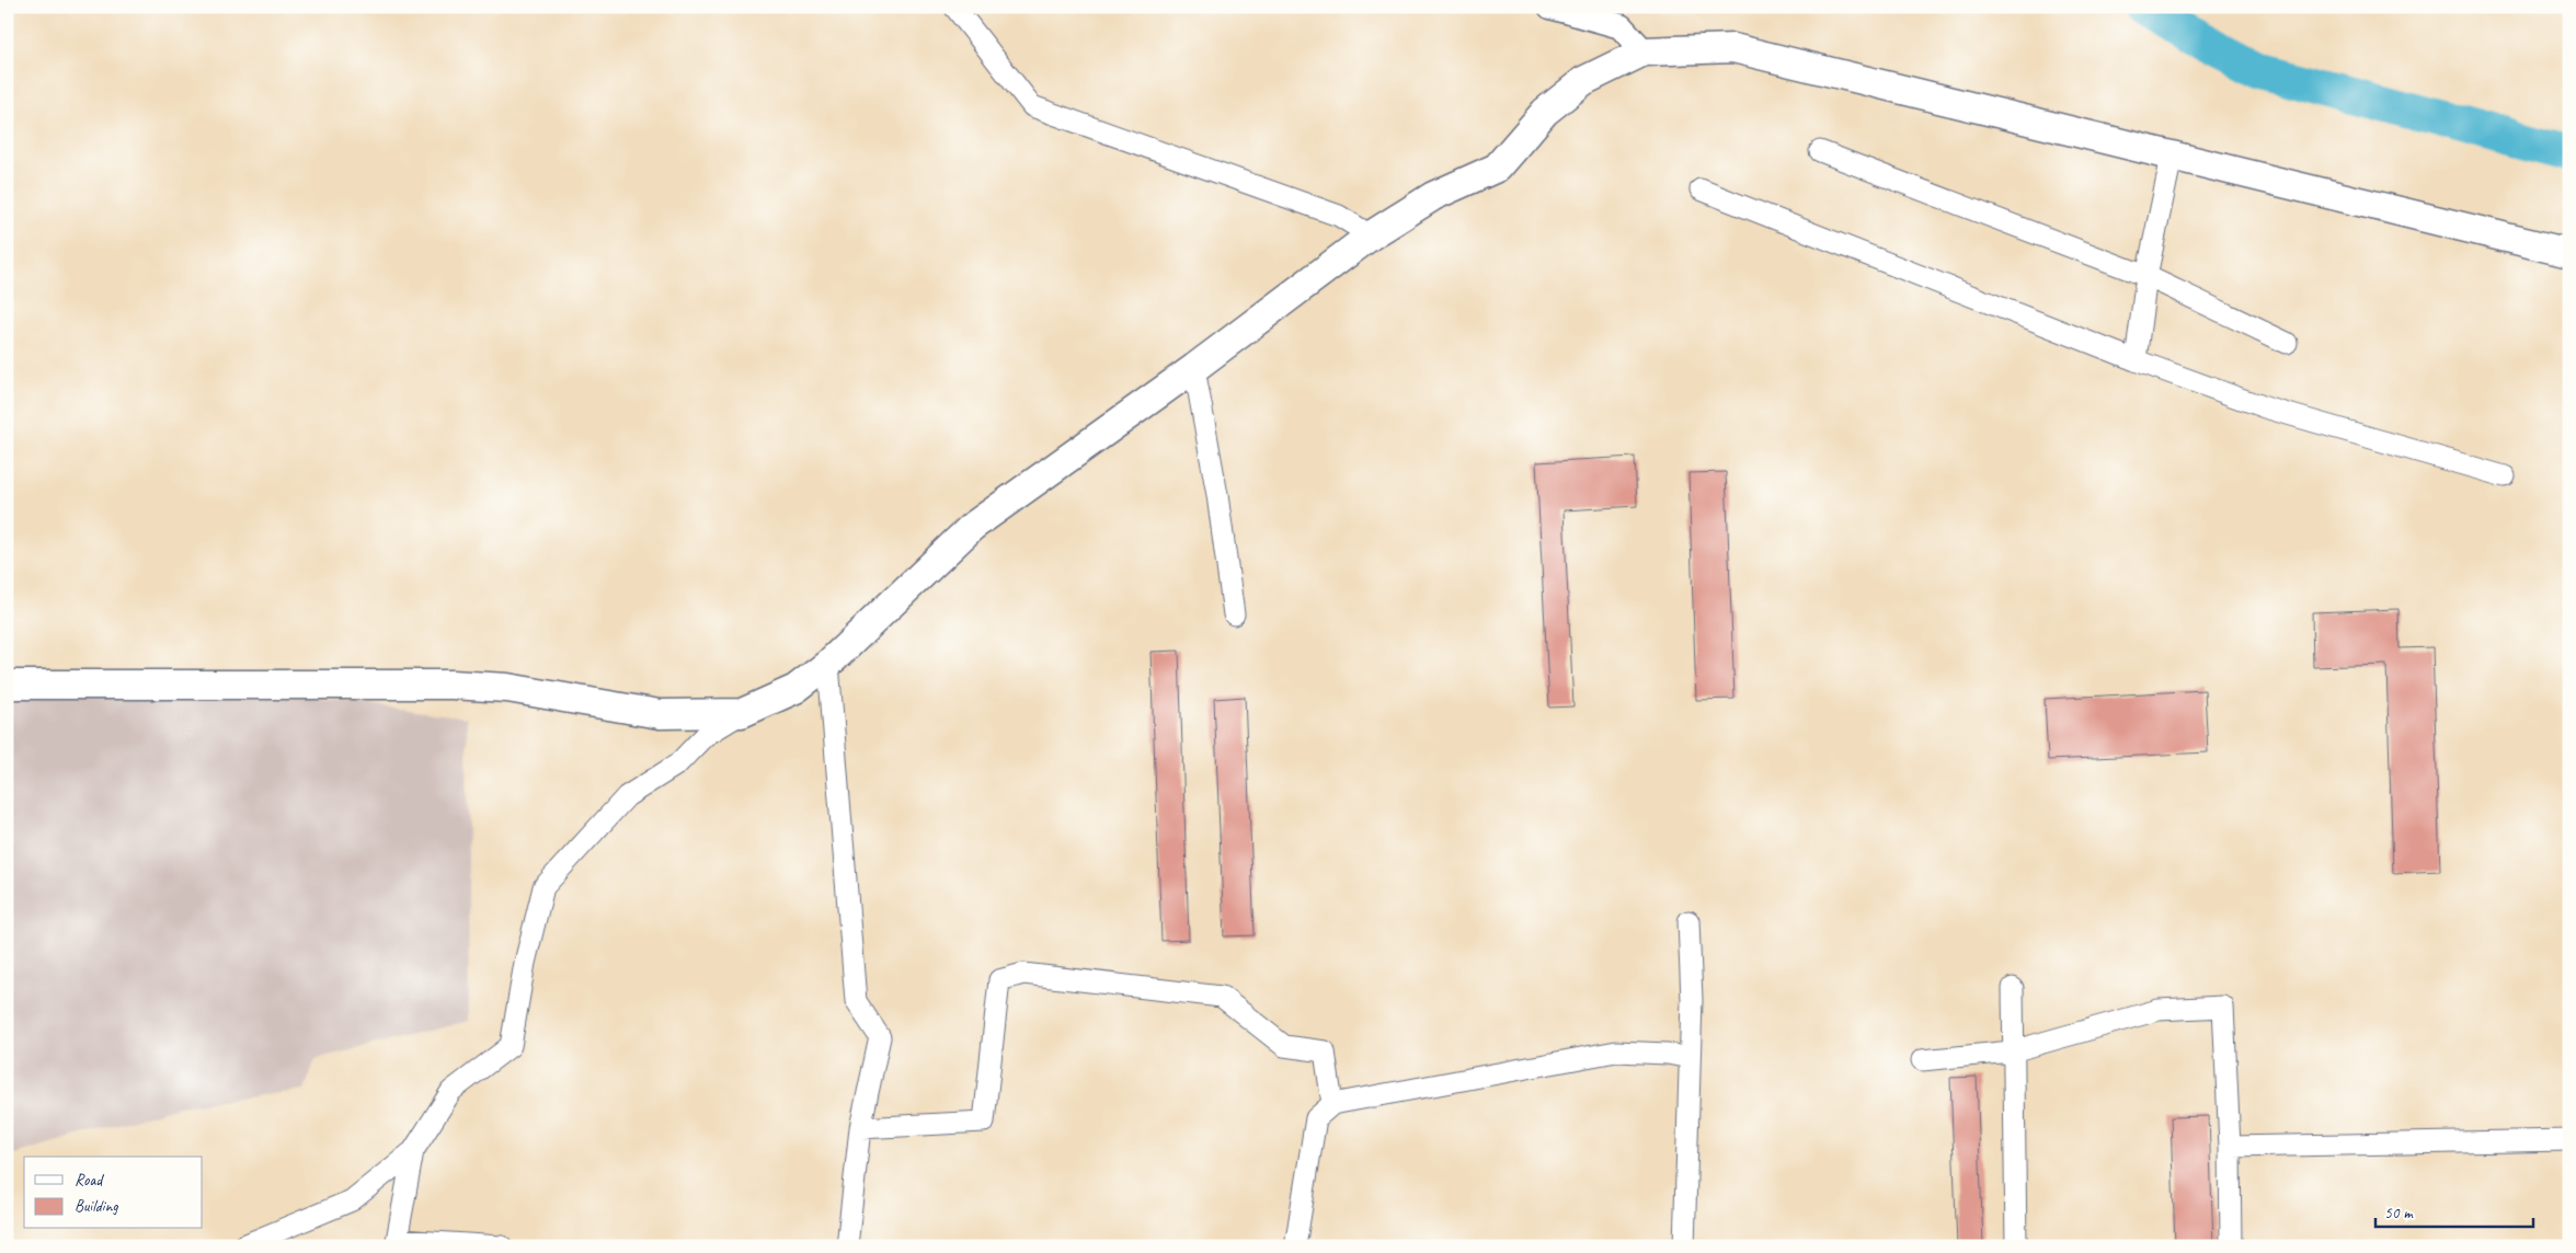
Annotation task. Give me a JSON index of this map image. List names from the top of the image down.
{
  "legend": ["Road", "Building"],
  "scale_bar": "50 m"
}
